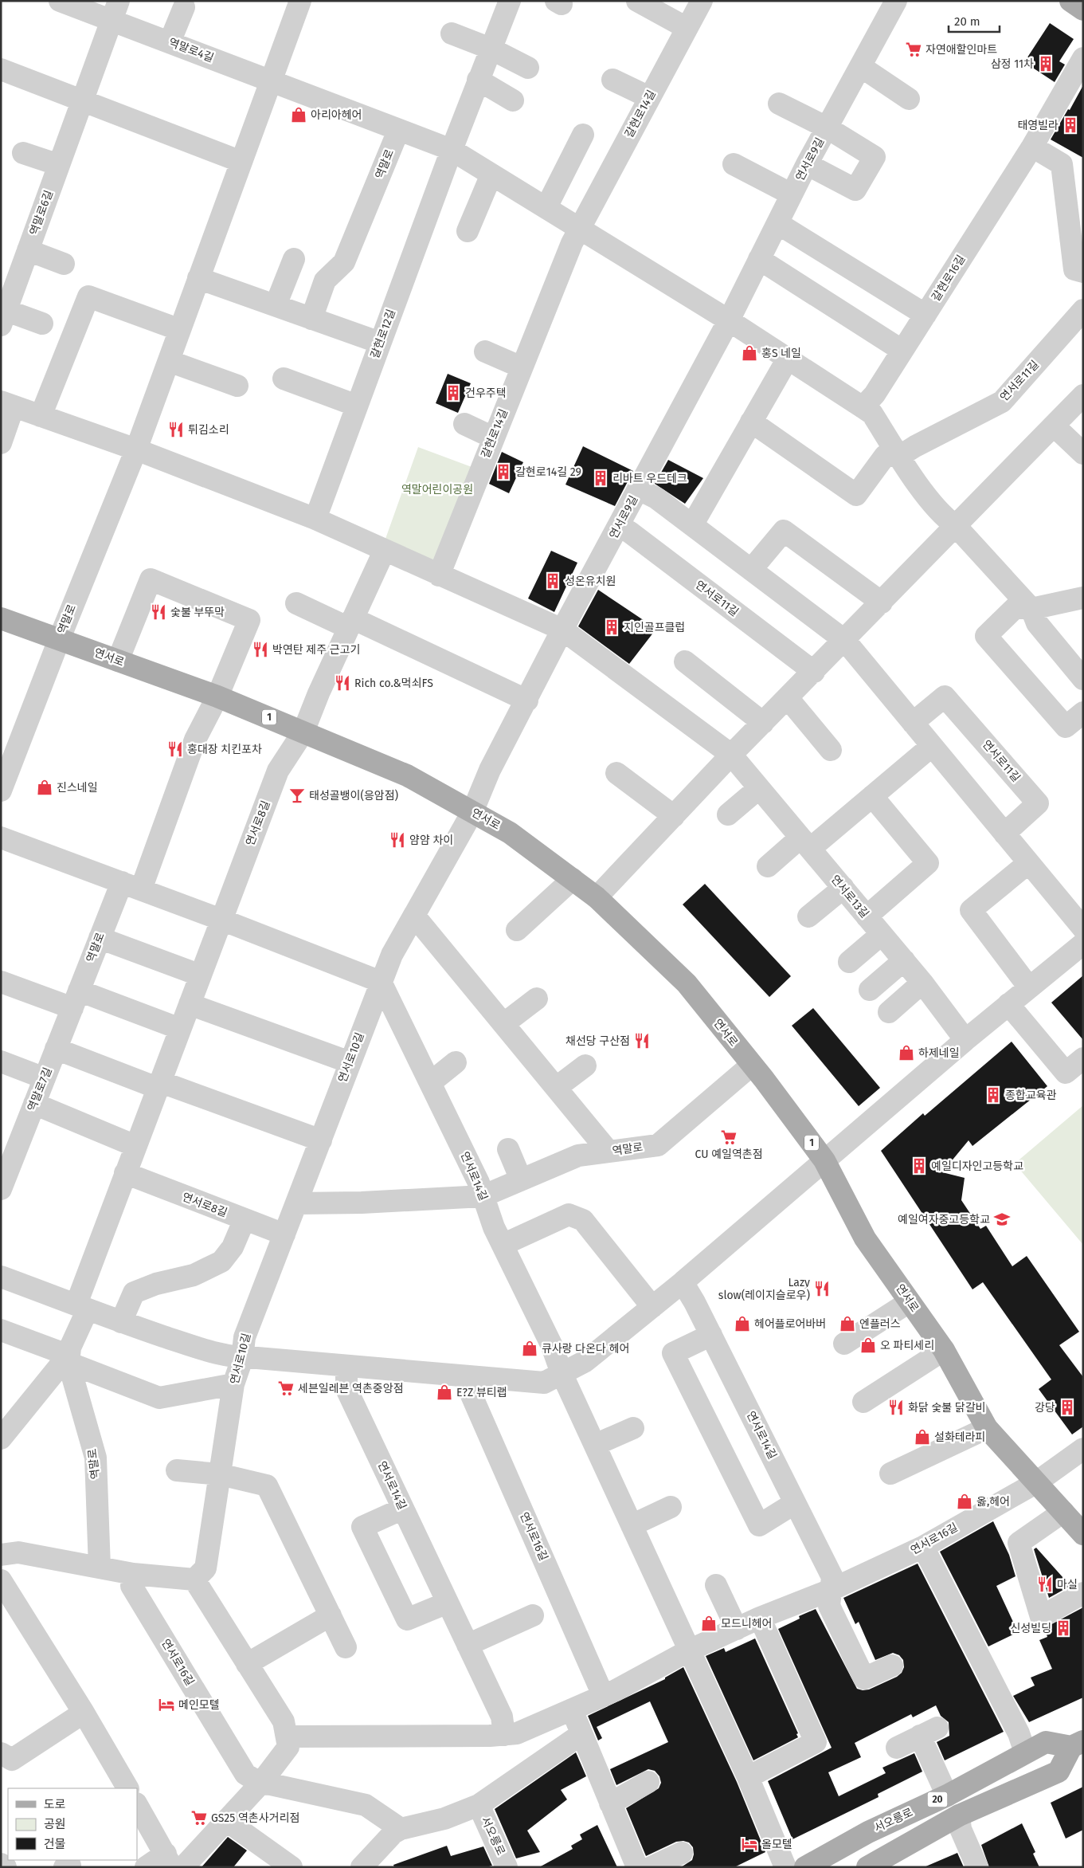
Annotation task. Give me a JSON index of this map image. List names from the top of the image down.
{
  "streets": {
    "main road": [
      "연서로",
      "1",
      "20",
      "서오릉로"
    ],
    "street": [
      "역말로4길",
      "갈현로14길",
      "연서로9길",
      "역말로",
      "역말로6길",
      "갈현로16길",
      "갈현로12길",
      "연서로11길",
      "연서로8길",
      "연서로13길",
      "연서로10길",
      "역말로7길",
      "연서로14길",
      "연서로16길"
    ]
  },
  "crossings": [
    ["역말로4길", "역말로"],
    ["역말로4길", "역말로6길"],
    ["연서로9길", "연서로11길"],
    ["연서로9길", "연서로"],
    ["연서로9길", "연서로10길"],
    ["역말로", "연서로"],
    ["역말로", "연서로8길"],
    ["역말로", "역말로7길"],
    ["역말로", "연서로14길"],
    ["연서로", "연서로8길"],
    ["연서로", "연서로10길"],
    ["연서로", "연서로16길"],
    ["연서로8길", "연서로10길"],
    ["연서로10길", "연서로14길"],
    ["연서로14길", "연서로16길"]
  ],
  "parks": ["역말어린이공원"],
  "places": {
    "supermarket": [
      "자연애할인마트",
      "CU 예일역촌점",
      "세븐일레븐 역촌중앙점",
      "GS25 역촌사거리점"
    ],
    "building": [
      "삼정 11차",
      "태영빌라",
      "건우주택",
      "갈현로14길 29",
      "리바트 우드테크",
      "성온유치원",
      "지인골프클럽",
      "종합교육관",
      "예일디자인고등학교",
      "강당",
      "신성빌딩"
    ],
    "shop": [
      "아리아헤어",
      "홍S 네일",
      "진스네일",
      "하제네일",
      "헤어플로어바버",
      "엔플러스",
      "오 파티세리",
      "큐사랑 다온다 헤어",
      "E?Z 뷰티랩",
      "설화테라피",
      "옳,헤어",
      "모드니헤어"
    ],
    "restaurant": [
      "튀김소리",
      "숯불 부뚜막",
      "박연탄 제주 근고기",
      "Rich co.&먹쇠FS",
      "홍대장 치킨포차",
      "얌얌 차이",
      "채선당 구산점",
      "Lazy slow(레이지슬로우)",
      "화닭 숯불 닭갈비",
      "마실"
    ],
    "bar": ["태성골뱅이(응암점)"],
    "school or university": ["예일여자중고등학교"],
    "hotel": ["메인모텔", "올모텔"]
  },
  "legend": ["도로", "공원", "건물"],
  "scale_bar": "20 m"
}
